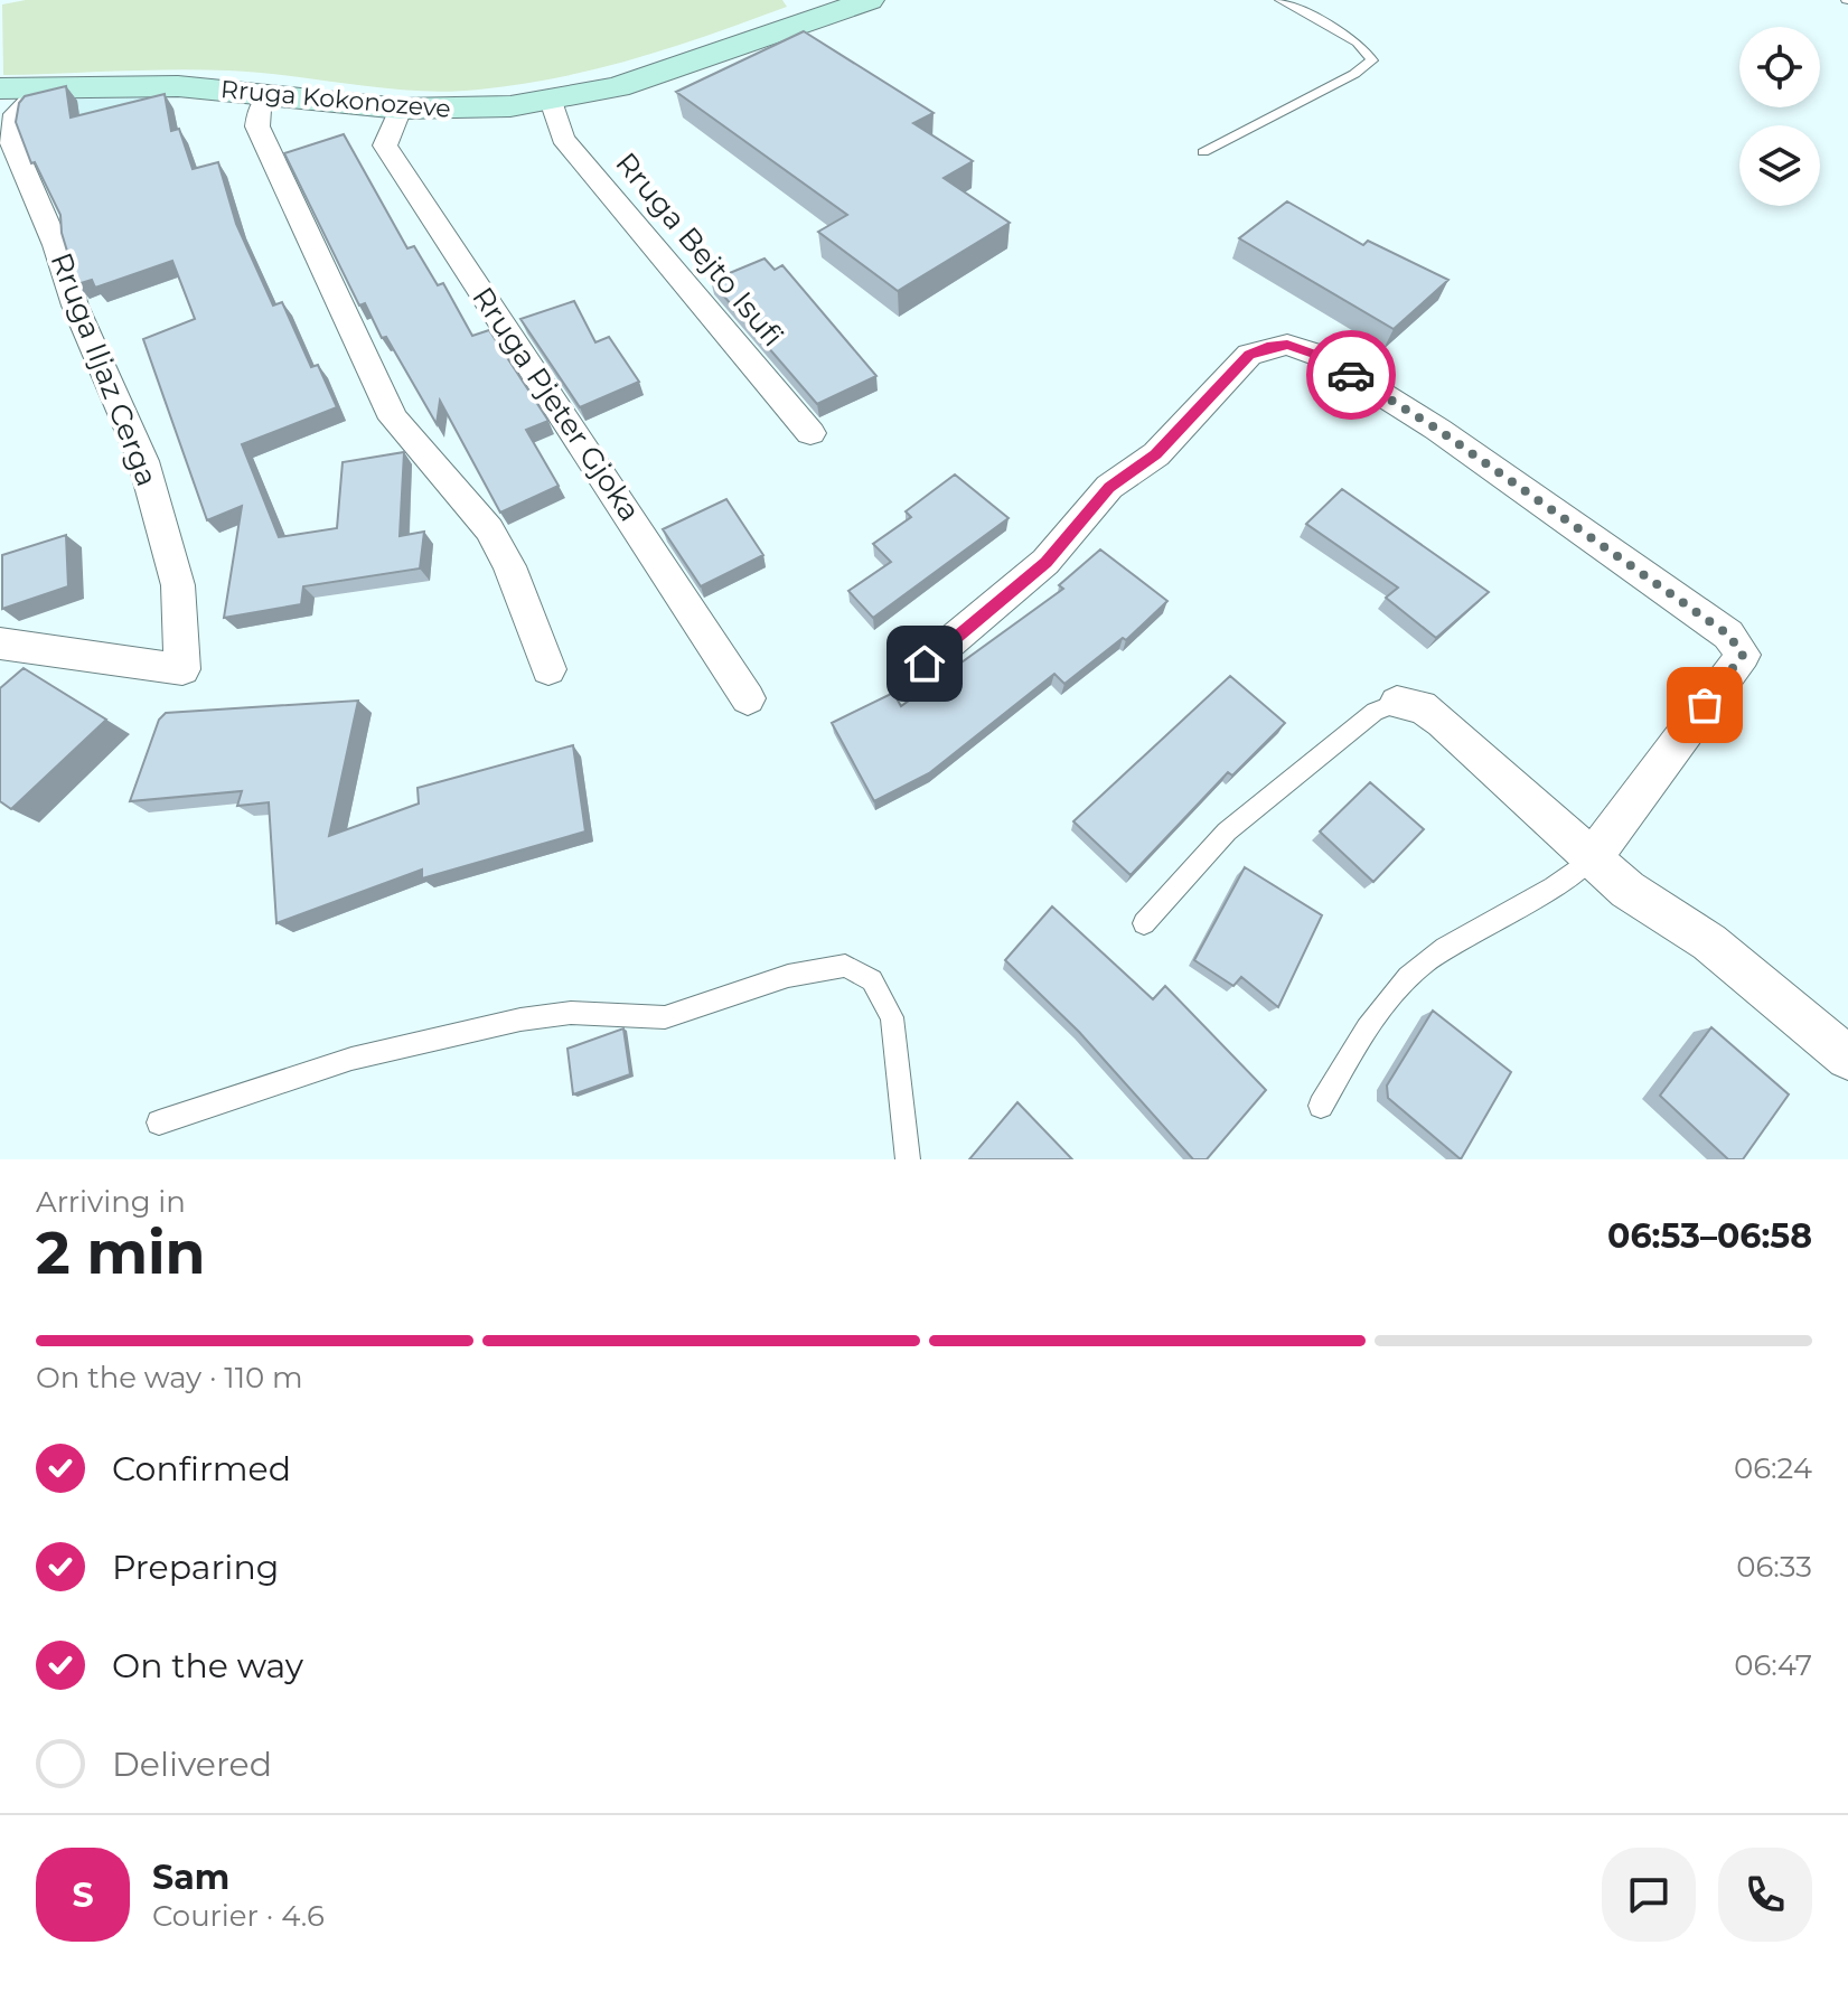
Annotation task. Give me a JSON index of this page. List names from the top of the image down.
{
  "streets": {
    "street": [
      "Rruga Kokonozeve",
      "Rruga Bejto Isufi",
      "Rruga Iljaz Cerga",
      "Rruga Pjeter Gjoka"
    ]
  },
  "crossings": [
    ["Rruga Kokonozeve", "Rruga Bejto Isufi"],
    ["Rruga Kokonozeve", "Rruga Iljaz Cerga"],
    ["Rruga Kokonozeve", "Rruga Pjeter Gjoka"]
  ],
  "page": {
    "heading": ["2 min", "Arriving in", "06:53–06:58"],
    "panel": ["Sam", "Courier · 4.6"],
    "bar": "On the way · 110 m",
    "list": [
      ["Confirmed", "06:24"],
      ["Preparing", "06:33"],
      ["On the way", "06:47"],
      "Delivered"
    ],
    "round": "S"
  }
}
